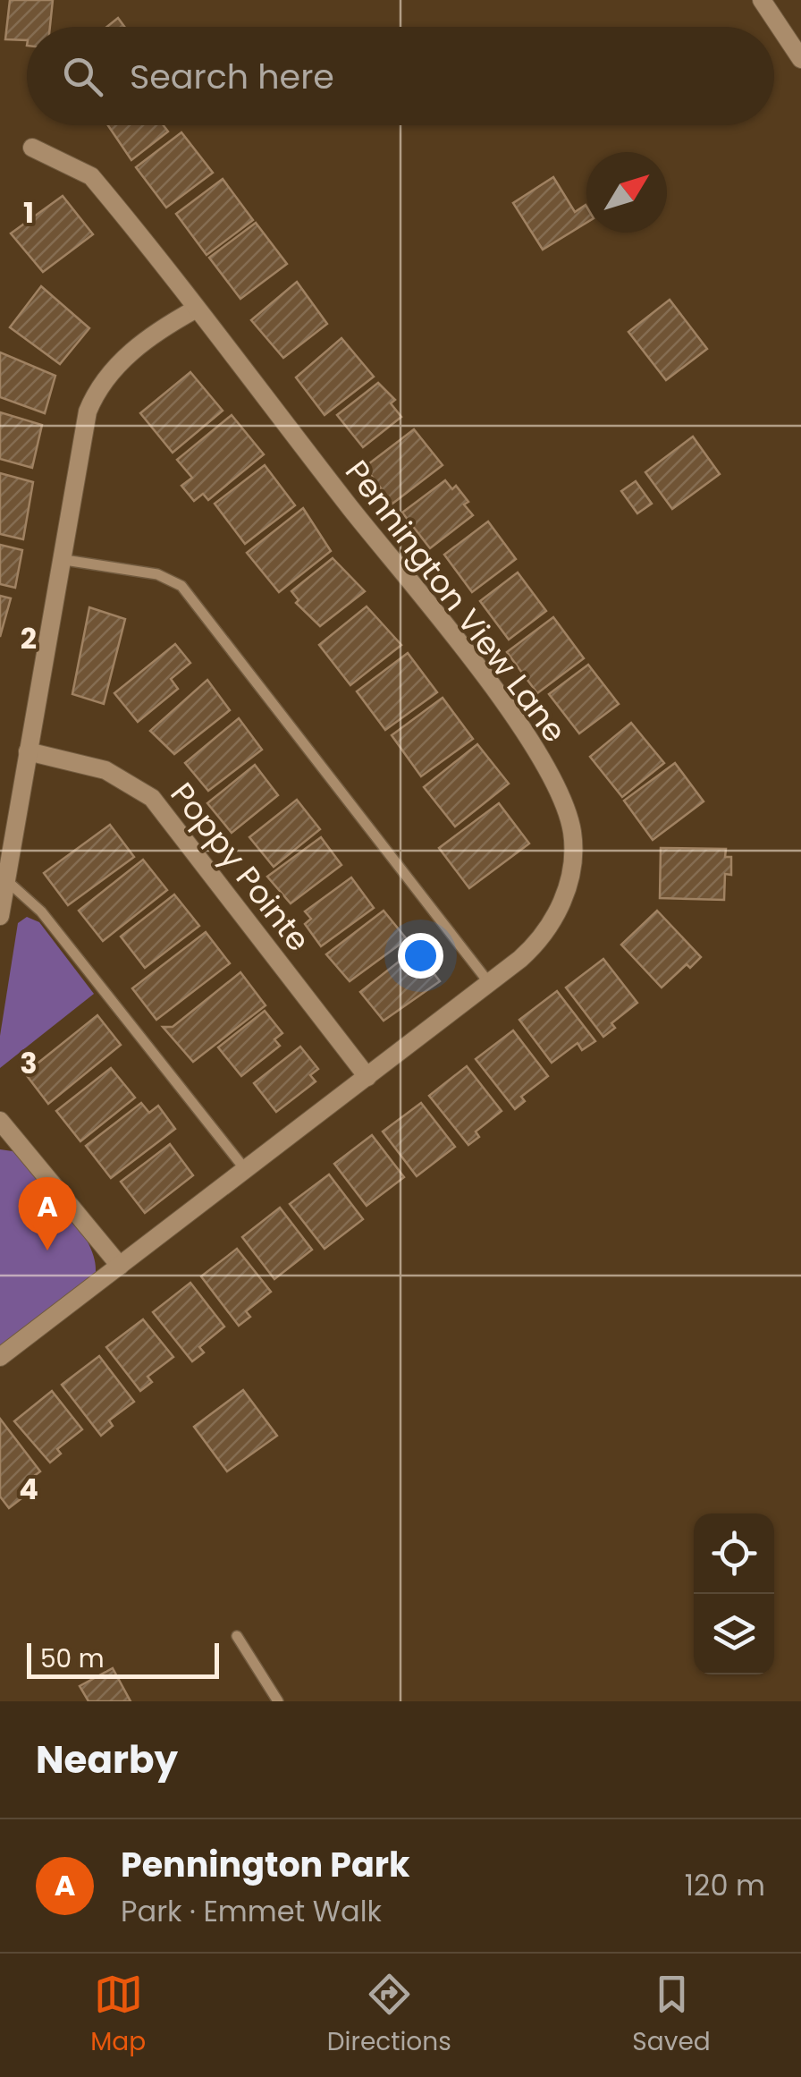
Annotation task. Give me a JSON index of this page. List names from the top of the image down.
{
  "streets": {
    "street": ["Pennington View Lane", "Poppy Pointe"]
  },
  "crossings": [
    ["Pennington View Lane", "Poppy Pointe"]
  ],
  "scale_bar": "50 m",
  "north": "top right",
  "page": {
    "search": "Search here",
    "pins": "A",
    "scale": "50 m",
    "heading": "Nearby",
    "list": [
      {
        "mark": "A",
        "name": "Pennington Park",
        "note": "Park · Emmet Walk",
        "value": "120 m"
      }
    ],
    "nav": ["Map", "Directions", "Saved"]
  },
  "grid": {
    "rows": [
      "1",
      "2",
      "3",
      "4"
    ]
  }
}
